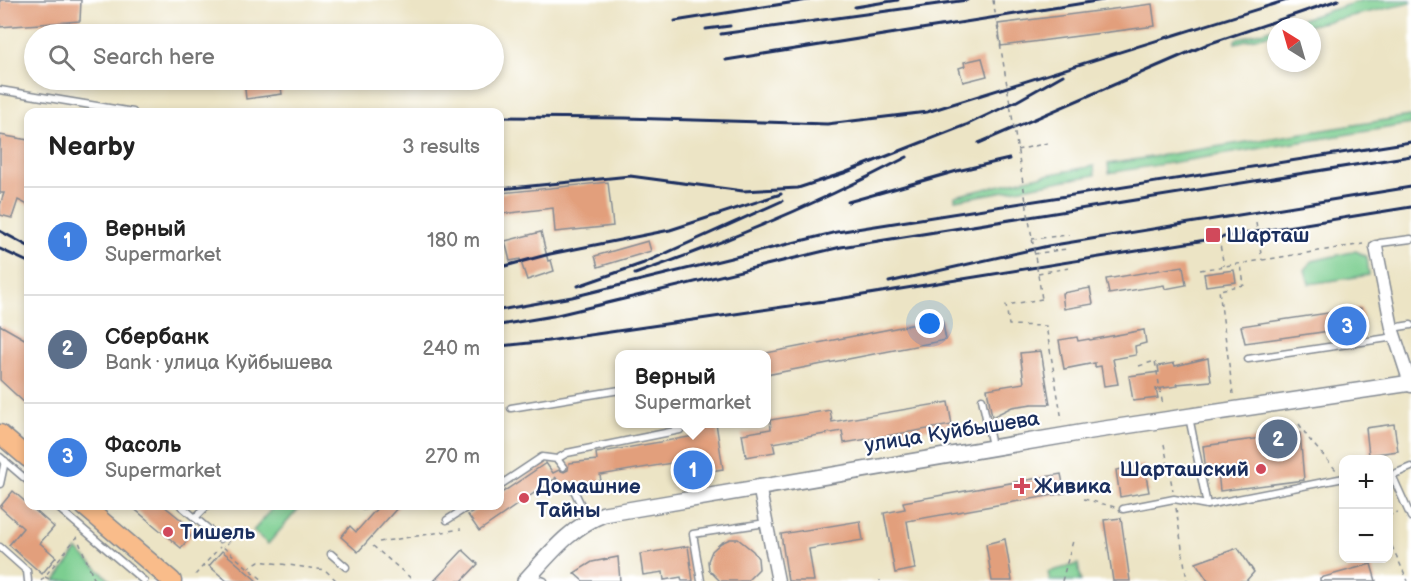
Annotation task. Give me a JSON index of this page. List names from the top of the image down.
{
  "streets": {
    "street": ["улица Куйбышева"]
  },
  "places": {
    "transit": ["Шарташ"],
    "other": ["Шарташский", "Домашние Тайны", "Тишель"],
    "health": ["Живика"]
  },
  "north": "top left",
  "page": {
    "search": "Search here",
    "heading": ["Nearby", "3 results"],
    "list": [
      {
        "mark": "1",
        "name": "Верный",
        "note": "Supermarket",
        "value": "180 m"
      },
      {
        "mark": "2",
        "name": "Сбербанк",
        "note": "Bank · улица Куйбышева",
        "value": "240 m"
      },
      {
        "mark": "3",
        "name": "Фасоль",
        "note": "Supermarket",
        "value": "270 m"
      }
    ],
    "pins": ["3", "2", "1"],
    "popup": ["Верный", "Supermarket"],
    "map_buttons": ["+", "−"]
  }
}
